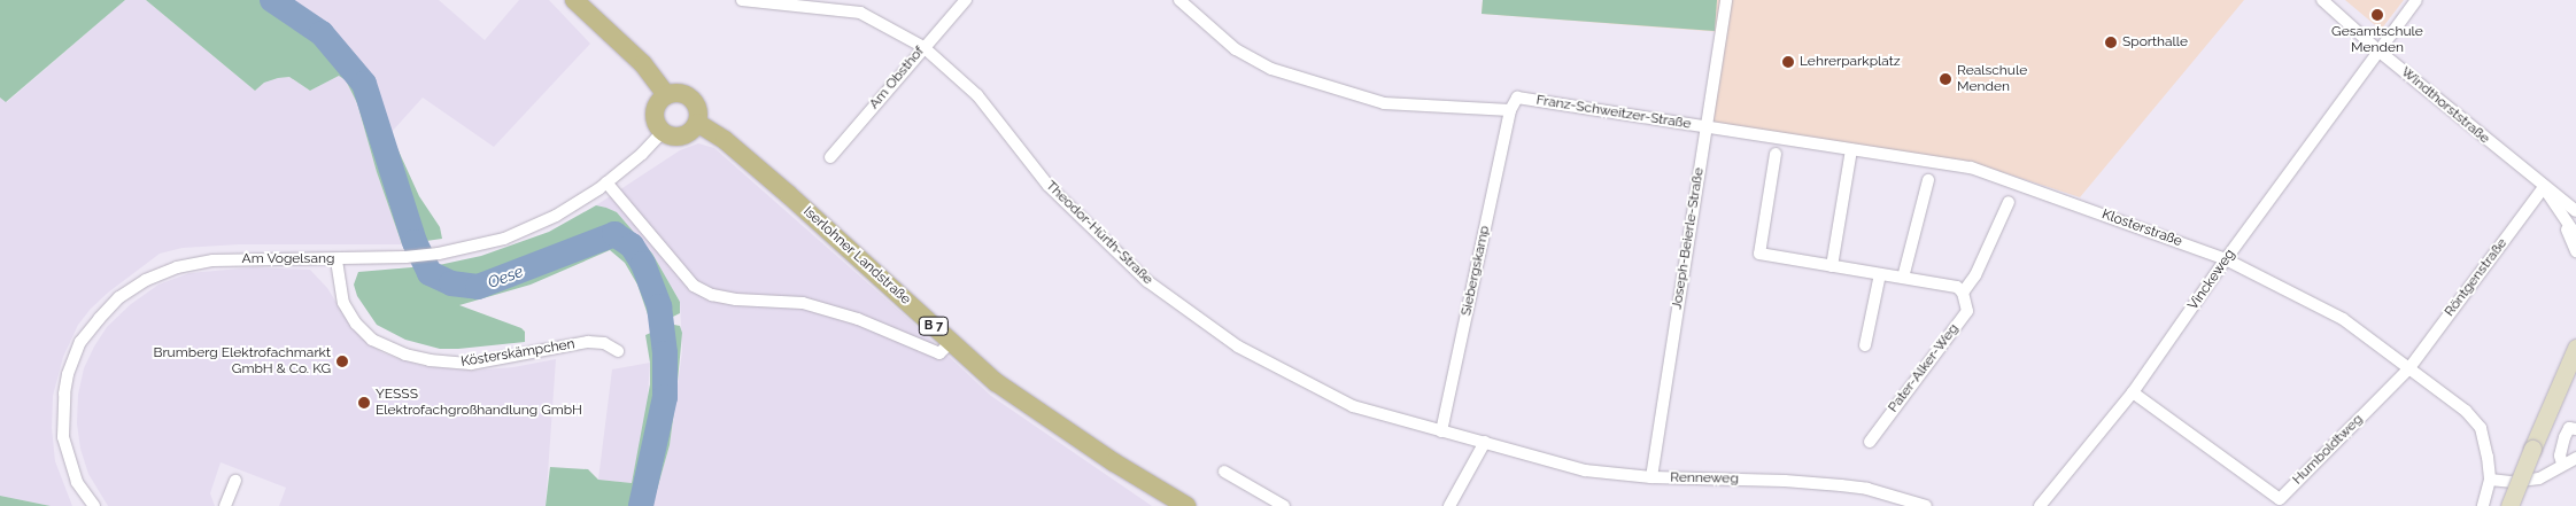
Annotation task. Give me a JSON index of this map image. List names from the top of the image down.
{
  "streets": {
    "main road": ["Iserlohner Landstraße", "B 7"],
    "street": [
      "Am Obsthof",
      "Windthorststraße",
      "Franz-Schweitzer-Straße",
      "Klosterstraße",
      "Theodor-Hürth-Straße",
      "Joseph-Beierle-Straße",
      "Am Vogelsang",
      "Siebergskamp",
      "Röntgenstraße",
      "Vinckeweg",
      "Kösterskämpchen",
      "Pater-Alker-Weg",
      "Humboldtweg",
      "Renneweg"
    ]
  },
  "crossings": [
    ["Am Obsthof", "Theodor-Hürth-Straße"],
    ["Windthorststraße", "Röntgenstraße"],
    ["Windthorststraße", "Vinckeweg"],
    ["Franz-Schweitzer-Straße", "Klosterstraße"],
    ["Franz-Schweitzer-Straße", "Joseph-Beierle-Straße"],
    ["Franz-Schweitzer-Straße", "Siebergskamp"],
    ["Klosterstraße", "Joseph-Beierle-Straße"],
    ["Klosterstraße", "Röntgenstraße"],
    ["Klosterstraße", "Vinckeweg"],
    ["Klosterstraße", "Humboldtweg"],
    ["Theodor-Hürth-Straße", "Siebergskamp"],
    ["Theodor-Hürth-Straße", "Renneweg"],
    ["Joseph-Beierle-Straße", "Renneweg"],
    ["Iserlohner Landstraße", "Am Vogelsang"],
    ["Am Vogelsang", "Kösterskämpchen"],
    ["Röntgenstraße", "Humboldtweg"],
    ["Vinckeweg", "Humboldtweg"]
  ],
  "water": ["Oese"],
  "places": [
    "Gesamtschule Menden",
    "Sporthalle",
    "Lehrerparkplatz",
    "Realschule Menden",
    "Brumberg Elektrofachmarkt GmbH & Co. KG",
    "YESSS Elektrofachgroßhandlung GmbH"
  ]
}
